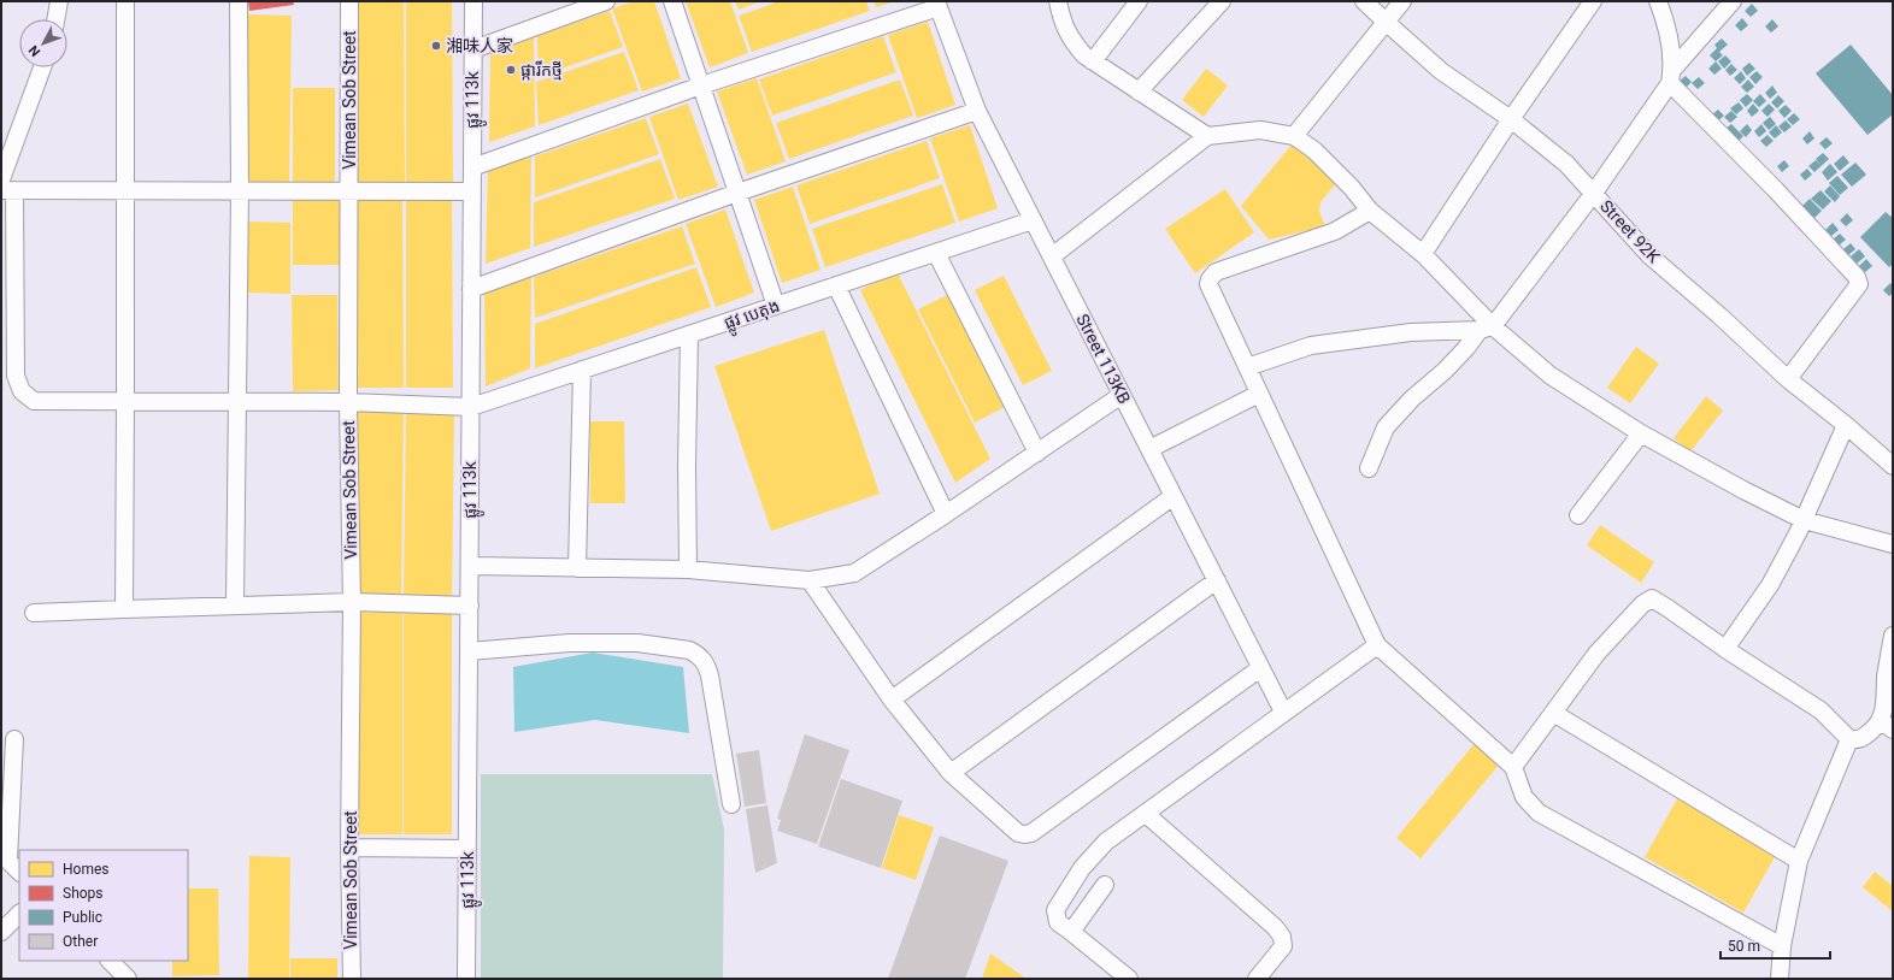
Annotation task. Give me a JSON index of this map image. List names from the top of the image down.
{
  "streets": {
    "street": [
      "Vimean Sob Street",
      "ផ្លូវ 113k",
      "Street 92K",
      "ផ្លូវ បេតុង",
      "Street 113KB"
    ]
  },
  "crossings": [
    ["ផ្លូវ 113k", "ផ្លូវ បេតុង"],
    ["ផ្លូវ បេតុង", "Street 113KB"]
  ],
  "places": ["湘味人家", "ផ្ការីកថ្មី"],
  "legend": [
    "Homes",
    "Shops",
    "Public",
    "Other"
  ],
  "scale_bar": "50 m",
  "north": "bottom left"
}
